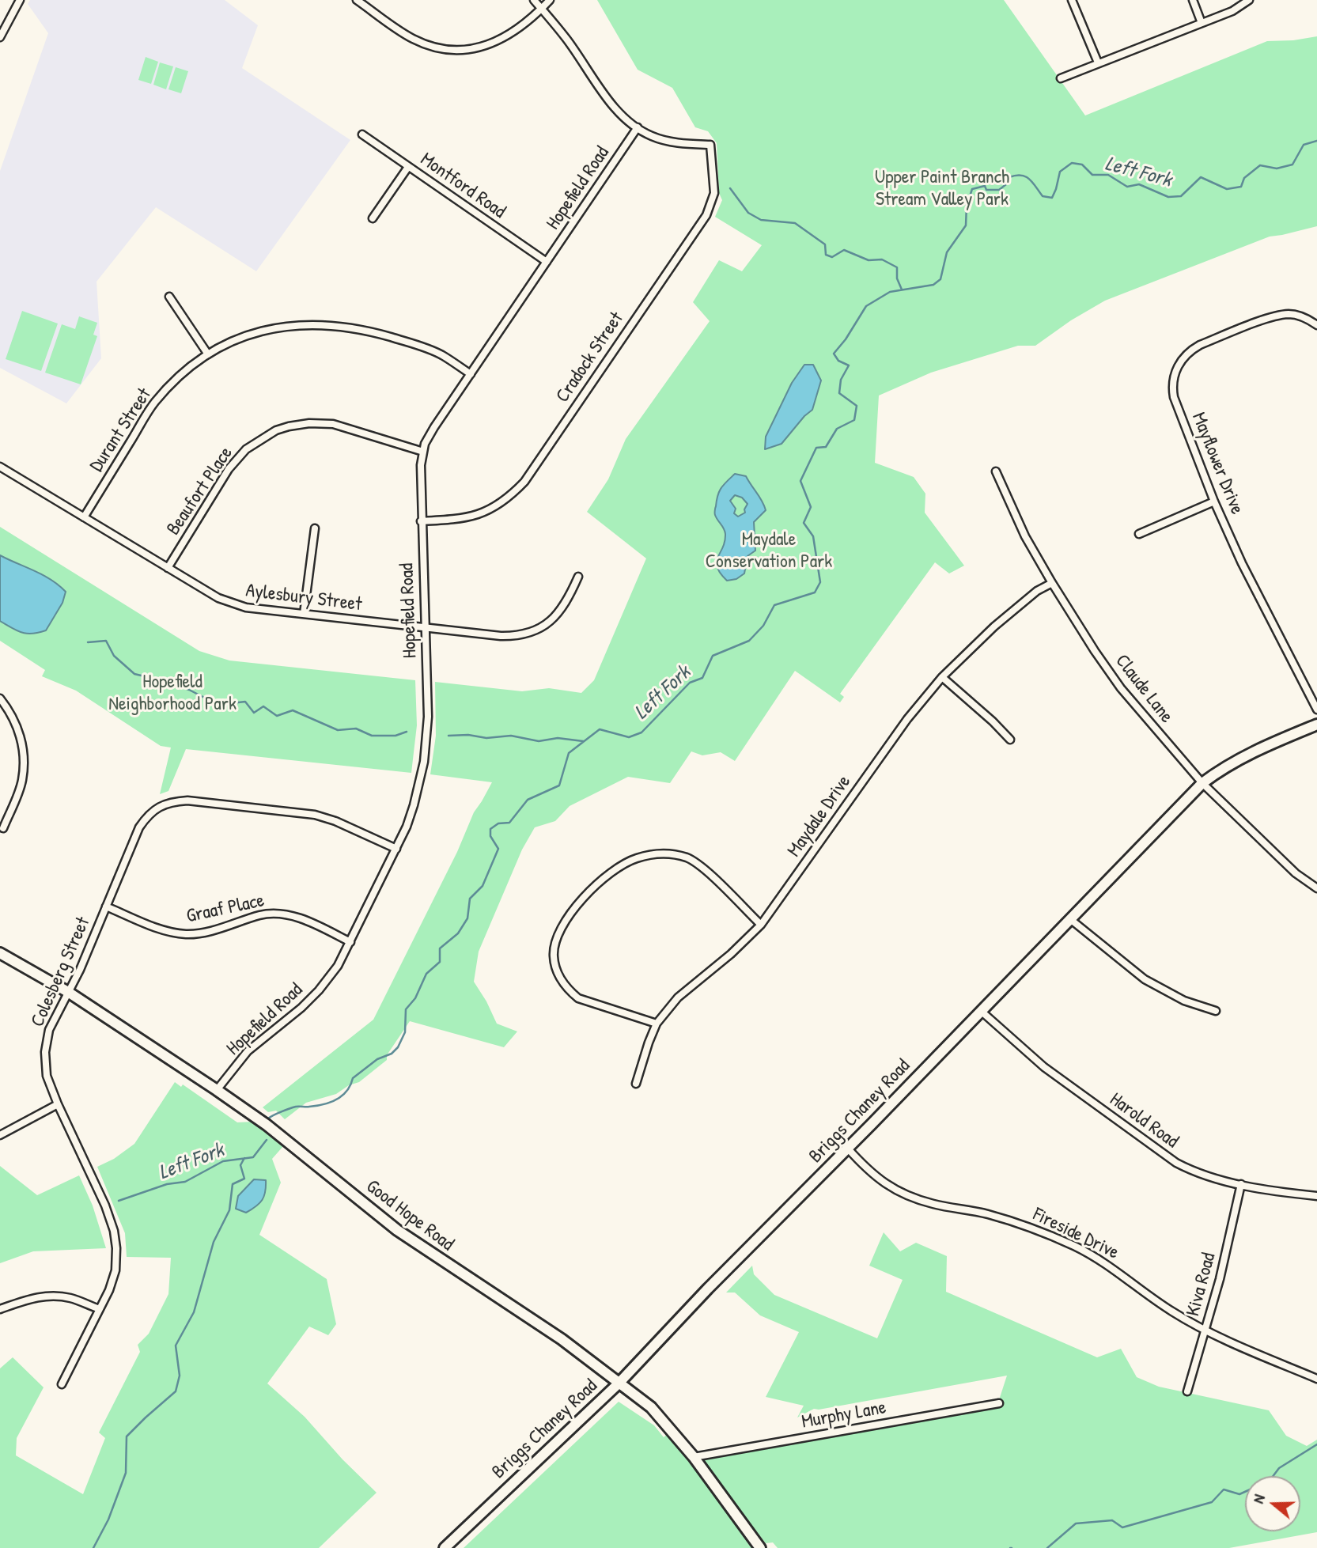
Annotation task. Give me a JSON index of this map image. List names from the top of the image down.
{
  "streets": {
    "main road": ["Briggs Chaney Road", "Good Hope Road"],
    "street": [
      "Montford Road",
      "Hopefield Road",
      "Cradock Street",
      "Durant Street",
      "Mayflower Drive",
      "Beaufort Place",
      "Aylesbury Street",
      "Claude Lane",
      "Maydale Drive",
      "Graaf Place",
      "Colesberg Street",
      "Harold Road",
      "Fireside Drive",
      "Kiva Road",
      "Murphy Lane"
    ]
  },
  "crossings": [
    ["Montford Road", "Hopefield Road"],
    ["Hopefield Road", "Cradock Street"],
    ["Hopefield Road", "Durant Street"],
    ["Hopefield Road", "Beaufort Place"],
    ["Hopefield Road", "Aylesbury Street"],
    ["Hopefield Road", "Graaf Place"],
    ["Hopefield Road", "Colesberg Street"],
    ["Hopefield Road", "Good Hope Road"],
    ["Durant Street", "Aylesbury Street"],
    ["Beaufort Place", "Aylesbury Street"],
    ["Claude Lane", "Maydale Drive"],
    ["Claude Lane", "Briggs Chaney Road"],
    ["Graaf Place", "Colesberg Street"],
    ["Colesberg Street", "Good Hope Road"],
    ["Briggs Chaney Road", "Harold Road"],
    ["Briggs Chaney Road", "Good Hope Road"],
    ["Briggs Chaney Road", "Fireside Drive"],
    ["Harold Road", "Kiva Road"],
    ["Good Hope Road", "Murphy Lane"],
    ["Fireside Drive", "Kiva Road"]
  ],
  "water": ["Left Fork"],
  "parks": ["Upper Paint Branch Stream Valley Park", "Maydale Conservation Park", "Hopefield Neighborhood Park"],
  "north": "left"
}
